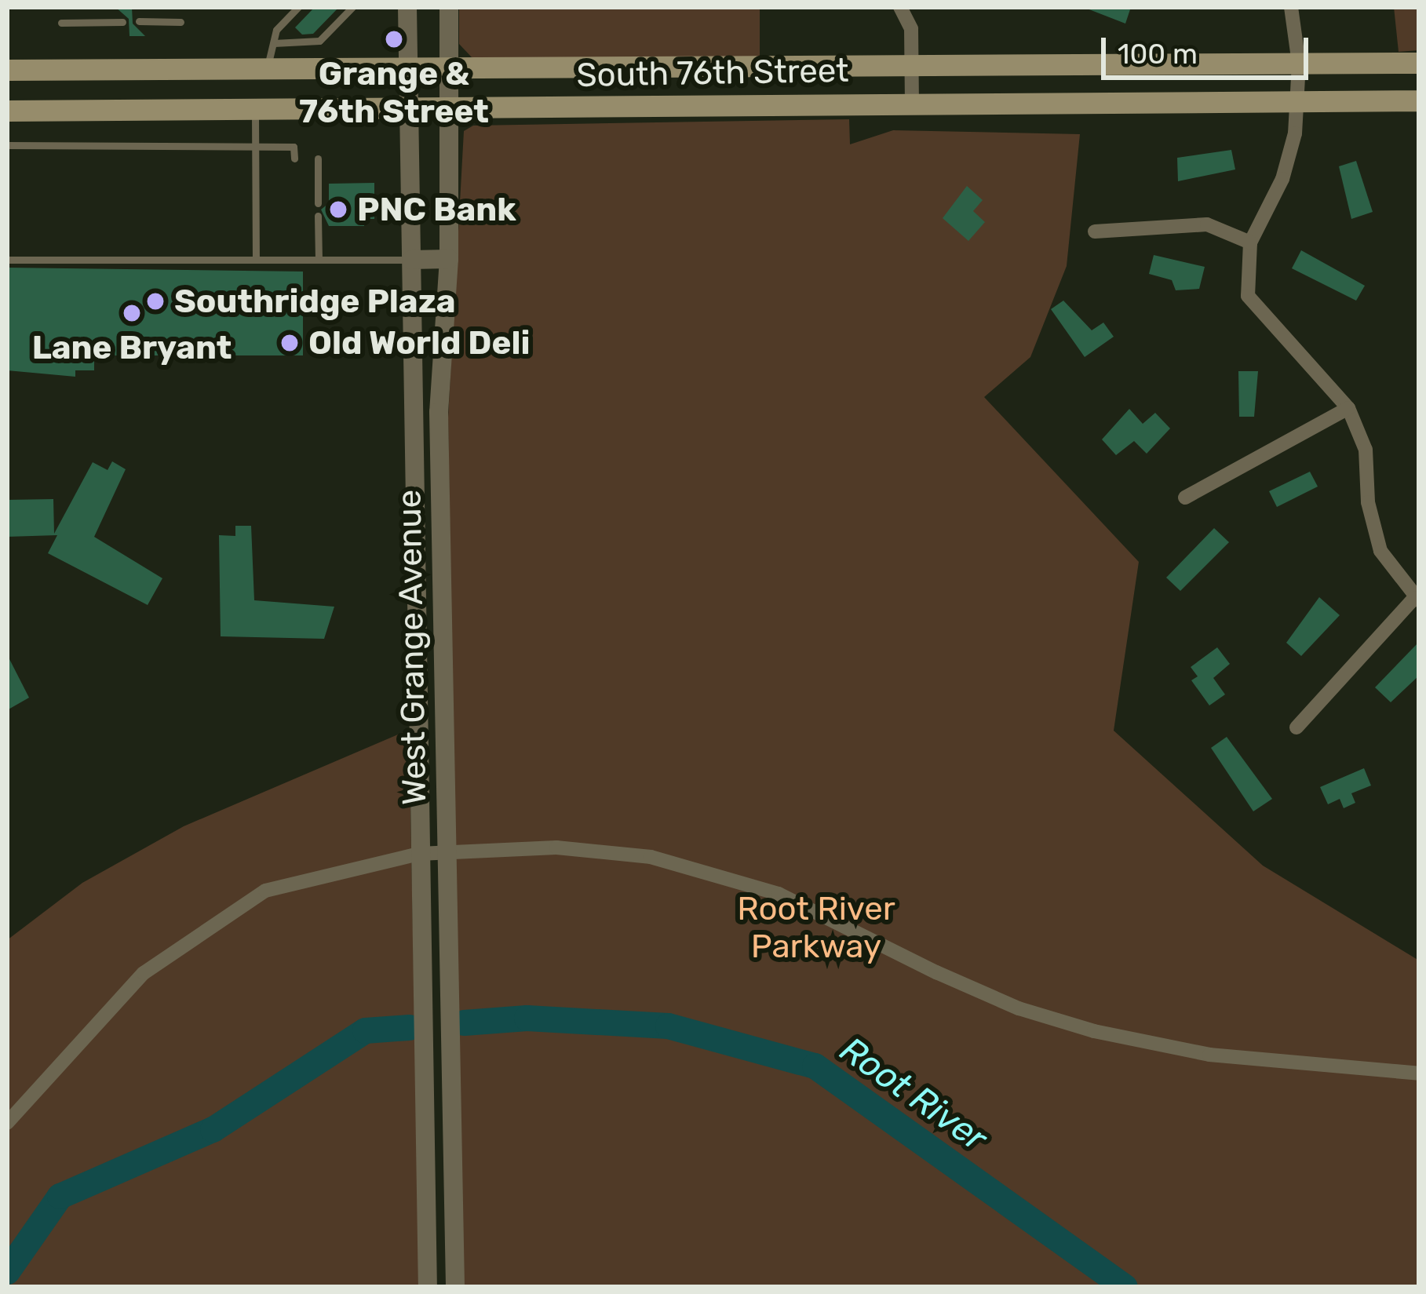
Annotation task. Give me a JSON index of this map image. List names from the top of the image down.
{
  "streets": {
    "main road": ["South 76th Street"],
    "street": ["West Grange Avenue"]
  },
  "crossings": [
    ["South 76th Street", "West Grange Avenue"]
  ],
  "water": ["Root River"],
  "parks": ["Root River Parkway"],
  "places": [
    "Grange & 76th Street",
    "PNC Bank",
    "Southridge Plaza",
    "Lane Bryant",
    "Old World Deli"
  ],
  "scale_bar": "100 m"
}
